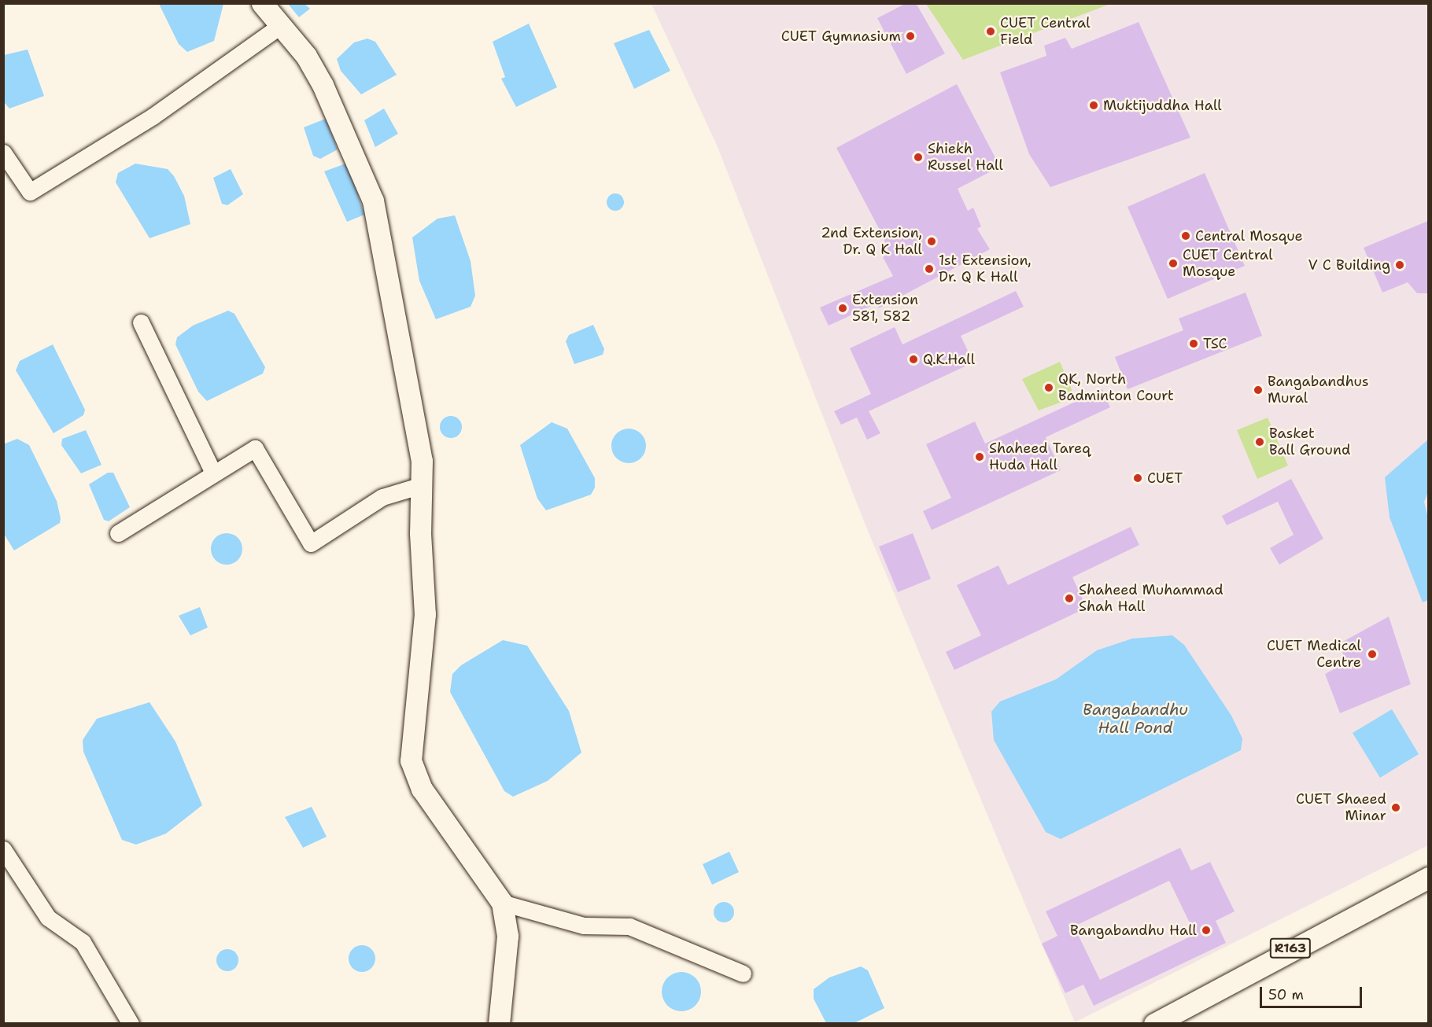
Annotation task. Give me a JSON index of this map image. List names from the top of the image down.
{
  "streets": {
    "main road": ["R163"]
  },
  "water": ["Bangabandhu Hall Pond"],
  "places": [
    "CUET Central Field",
    "CUET Gymnasium",
    "Muktijuddha Hall",
    "Shiekh Russel Hall",
    "Central Mosque",
    "2nd Extension, Dr. Q K Hall",
    "CUET Central Mosque",
    "V C Building",
    "1st Extension, Dr. Q K Hall",
    "Extension 581, 582",
    "TSC",
    "Q.K.Hall",
    "QK, North Badminton Court",
    "Bangabandhus Mural",
    "Basket Ball Ground",
    "Shaheed Tareq Huda Hall",
    "CUET",
    "Shaheed Muhammad Shah Hall",
    "CUET Medical Centre",
    "CUET Shaeed Minar",
    "Bangabandhu Hall"
  ],
  "scale_bar": "50 m"
}
